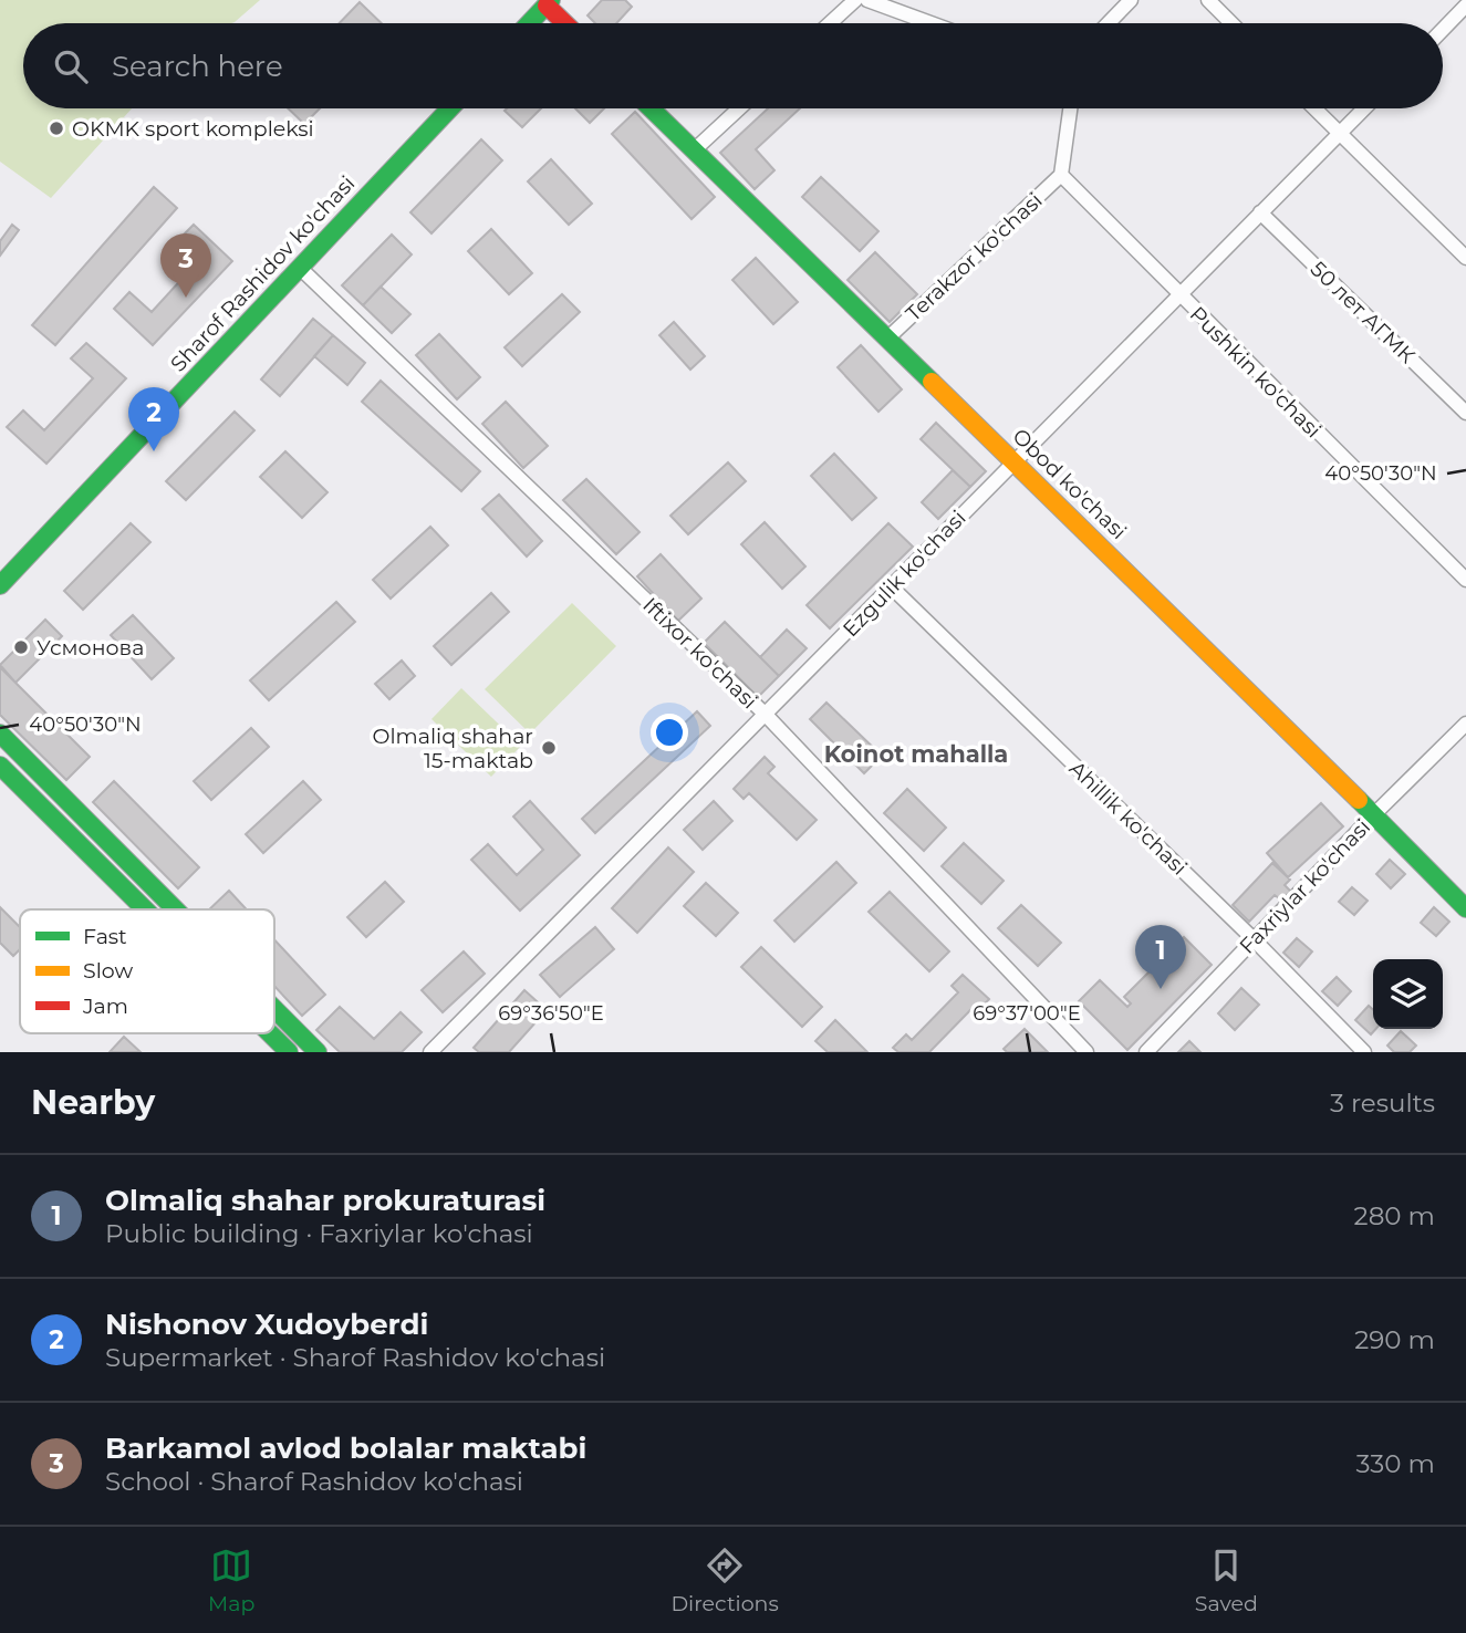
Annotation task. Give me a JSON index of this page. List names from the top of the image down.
{
  "streets": {
    "main road": ["Sharof Rashidov ko'chasi", "Obod ko'chasi"],
    "street": [
      "Terakzor ko'chasi",
      "50 лет АГМК",
      "Pushkin ko'chasi",
      "Ezgulik ko'chasi",
      "Iftixor ko'chasi",
      "Ahillik ko'chasi",
      "Faxriylar ko'chasi"
    ]
  },
  "crossings": [
    ["Terakzor ko'chasi", "Pushkin ko'chasi"],
    ["Terakzor ko'chasi", "Obod ko'chasi"],
    ["Terakzor ko'chasi", "Ezgulik ko'chasi"],
    ["Sharof Rashidov ko'chasi", "Iftixor ko'chasi"],
    ["50 лет АГМК", "Ezgulik ko'chasi"],
    ["Pushkin ko'chasi", "Ezgulik ko'chasi"],
    ["Obod ko'chasi", "Ezgulik ko'chasi"],
    ["Obod ko'chasi", "Faxriylar ko'chasi"],
    ["Ezgulik ko'chasi", "Iftixor ko'chasi"],
    ["Ezgulik ko'chasi", "Ahillik ko'chasi"],
    ["Ahillik ko'chasi", "Faxriylar ko'chasi"]
  ],
  "districts": ["Koinot mahalla"],
  "places": ["OKMK sport kompleksi", "Усмонова", "Olmaliq shahar 15-maktab"],
  "legend": ["Fast", "Slow", "Jam"],
  "page": {
    "search": "Search here",
    "pins": ["3", "2", "1"],
    "heading": ["Nearby", "3 results"],
    "list": [
      {
        "mark": "1",
        "name": "Olmaliq shahar prokuraturasi",
        "note": "Public building · Faxriylar ko'chasi",
        "value": "280 m"
      },
      {
        "mark": "2",
        "name": "Nishonov Xudoyberdi",
        "note": "Supermarket · Sharof Rashidov ko'chasi",
        "value": "290 m"
      },
      {
        "mark": "3",
        "name": "Barkamol avlod bolalar maktabi",
        "note": "School · Sharof Rashidov ko'chasi",
        "value": "330 m"
      }
    ],
    "nav": ["Map", "Directions", "Saved"]
  },
  "coordinates": ["40°50'30\"N", "69°36'50\"E", "69°37'00\"E"]
}
